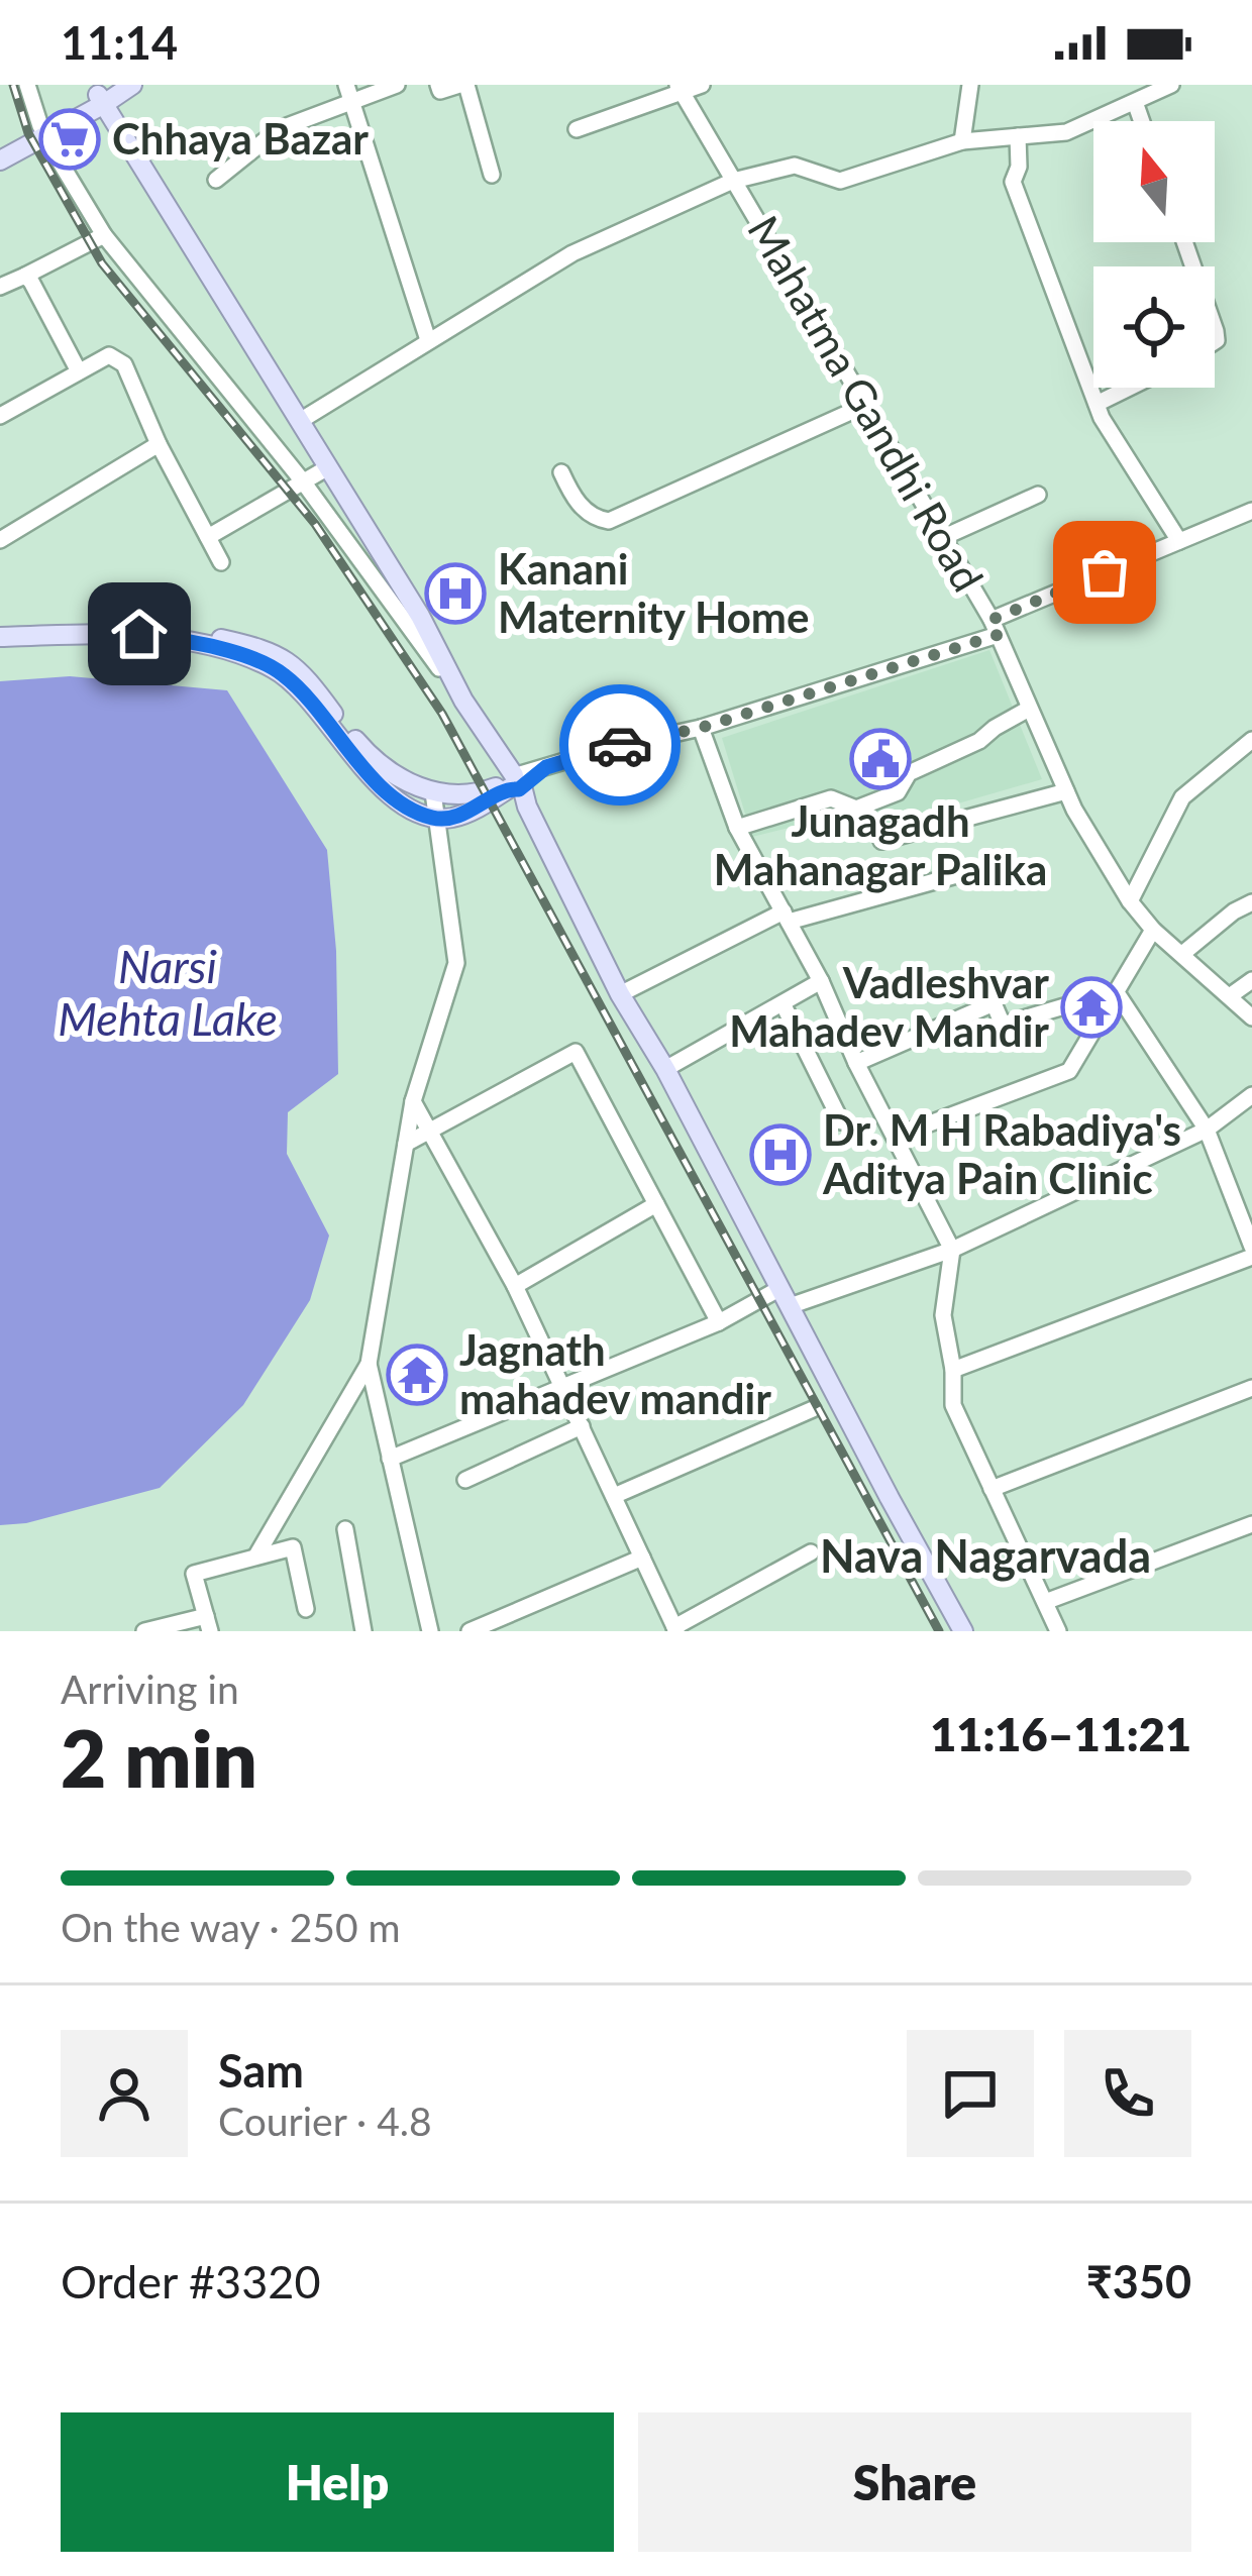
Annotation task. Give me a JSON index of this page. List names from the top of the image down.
{
  "streets": {
    "street": ["Mahatma Gandhi Road"]
  },
  "districts": ["Nava Nagarvada"],
  "water": ["Narsi Mehta Lake"],
  "places": {
    "supermarket": ["Chhaya Bazar"],
    "hospital": ["Kanani Maternity Home", "Dr. M H Rabadiya's Aditya Pain Clinic"],
    "public building": ["Junagadh Mahanagar Palika"],
    "temple": ["Vadleshvar Mahadev Mandir", "Jagnath mahadev mandir"]
  },
  "north": "top",
  "page": {
    "status": "11:14",
    "heading": ["2 min", "Arriving in", "11:16–11:21"],
    "panel": [
      "Sam",
      "Courier · 4.8",
      "Order #3320",
      "₹350"
    ],
    "bar": "On the way · 250 m",
    "buttons": ["Help", "Share"]
  }
}
